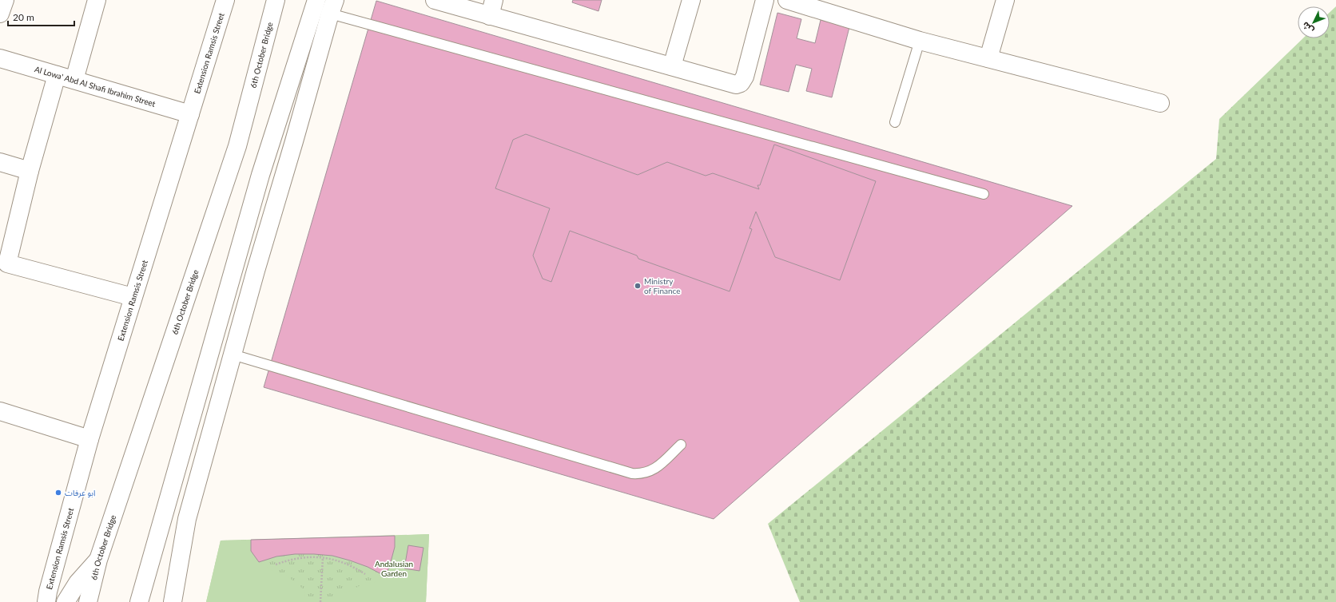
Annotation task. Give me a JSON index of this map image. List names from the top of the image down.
{
  "streets": {
    "main road": ["Extension Ramsis Street", "6th October Bridge", "Al Lowa' Abd Al Shafi Ibrahim Street"]
  },
  "crossings": [
    ["Extension Ramsis Street", "Al Lowa' Abd Al Shafi Ibrahim Street"]
  ],
  "parks": ["Andalusian Garden"],
  "places": ["Ministry of Finance", "ابو عرفات"],
  "scale_bar": "20 m",
  "north": "bottom left"
}
